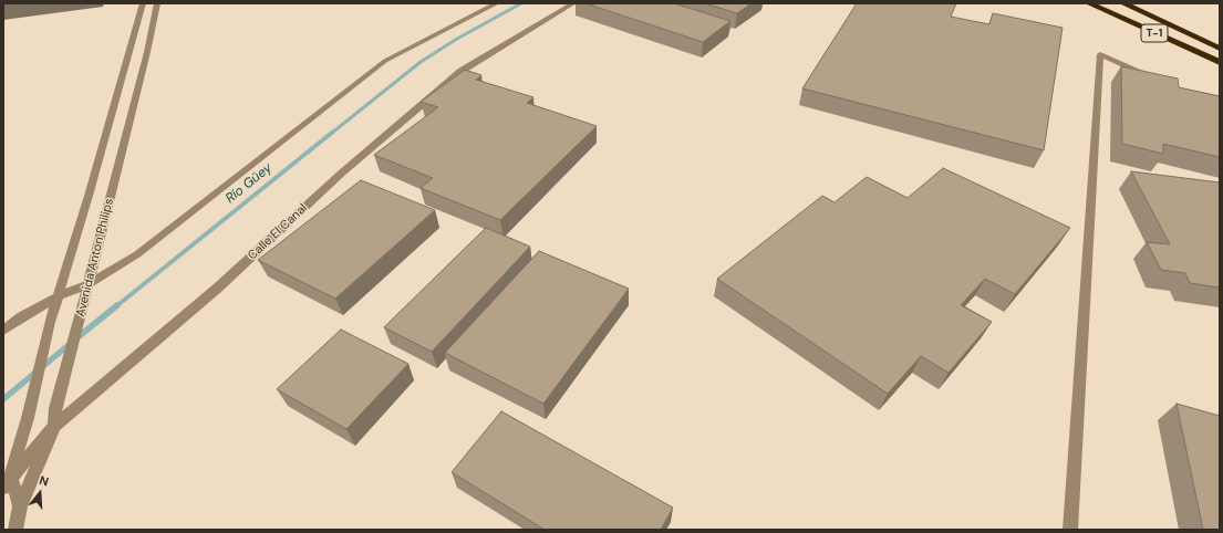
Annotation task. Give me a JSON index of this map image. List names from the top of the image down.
{
  "streets": {
    "highway": ["T-1"],
    "street": ["Calle El Canal", "Avenida Anton Philips"]
  },
  "crossings": [
    ["Calle El Canal", "Avenida Anton Philips"]
  ],
  "water": ["Río Güey"],
  "north": "top"
}
